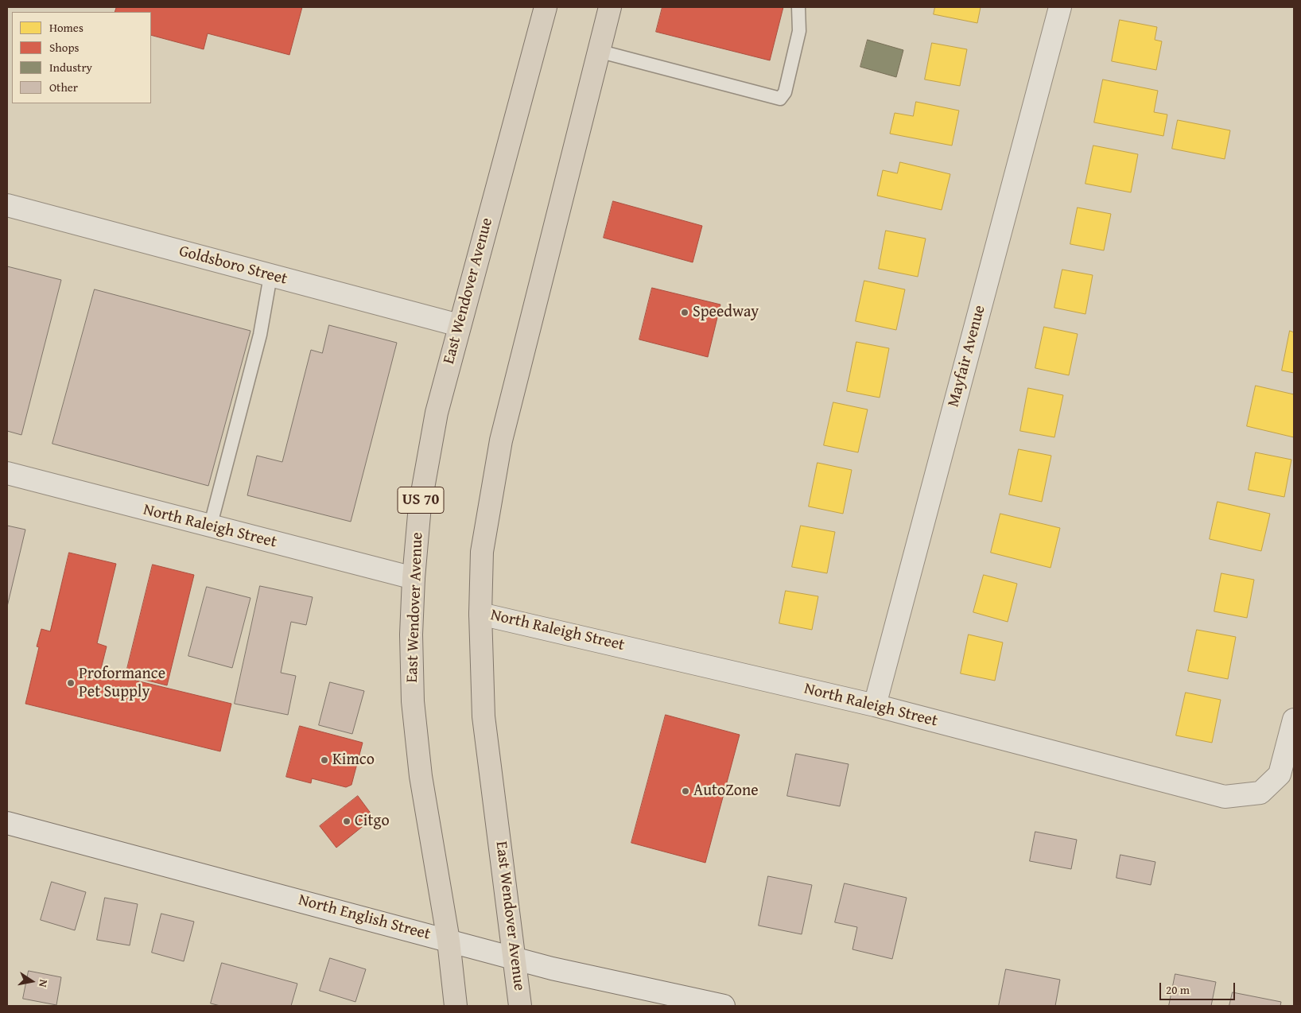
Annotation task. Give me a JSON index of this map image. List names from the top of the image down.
{
  "streets": {
    "highway": ["East Wendover Avenue", "US 70"],
    "street": [
      "Goldsboro Street",
      "Mayfair Avenue",
      "North Raleigh Street",
      "North English Street"
    ]
  },
  "crossings": [
    ["Goldsboro Street", "East Wendover Avenue"],
    ["East Wendover Avenue", "North Raleigh Street"],
    ["East Wendover Avenue", "North English Street"],
    ["Mayfair Avenue", "North Raleigh Street"]
  ],
  "places": [
    "Speedway",
    "Proformance Pet Supply",
    "Kimco",
    "AutoZone",
    "Citgo"
  ],
  "legend": [
    "Homes",
    "Shops",
    "Industry",
    "Other"
  ],
  "scale_bar": "20 m",
  "north": "right"
}
